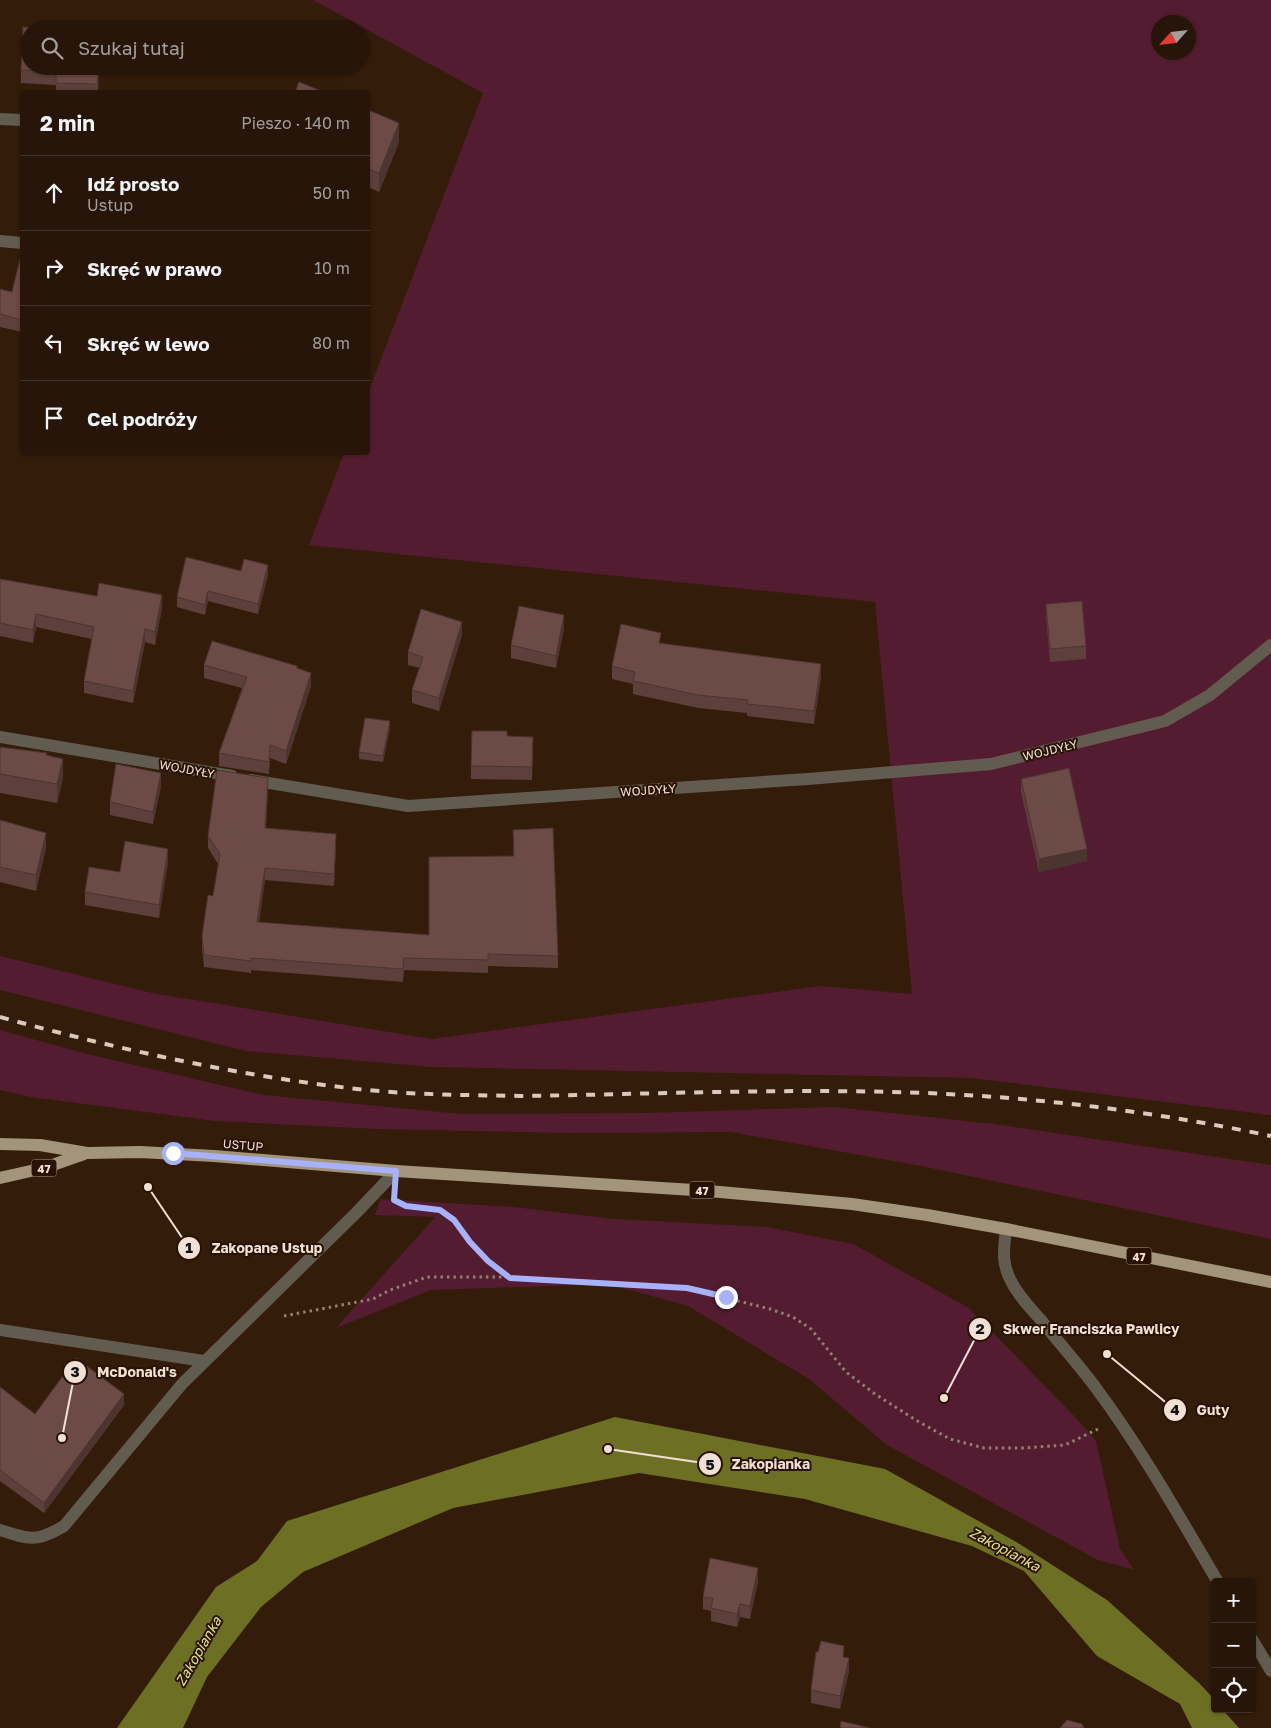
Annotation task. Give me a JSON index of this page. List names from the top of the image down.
{
  "streets": {
    "main road": ["USTUP", "47"],
    "street": ["WOJDYŁY"]
  },
  "crossings": [
    ["USTUP", "47"]
  ],
  "water": ["Zakopianka"],
  "places": [
    "Zakopane Ustup",
    "Guty",
    "Skwer Franciszka Pawlicy",
    "McDonald's",
    "Zakopianka"
  ],
  "north": "bottom left",
  "page": {
    "search": "Szukaj tutaj",
    "heading": ["2 min", "Pieszo · 140 m"],
    "list": [
      ["Idź prosto", "Ustup", "50 m"],
      ["Skręć w prawo", "10 m"],
      ["Skręć w lewo", "80 m"],
      "Cel podróży"
    ],
    "map_buttons": ["+", "−"]
  }
}
